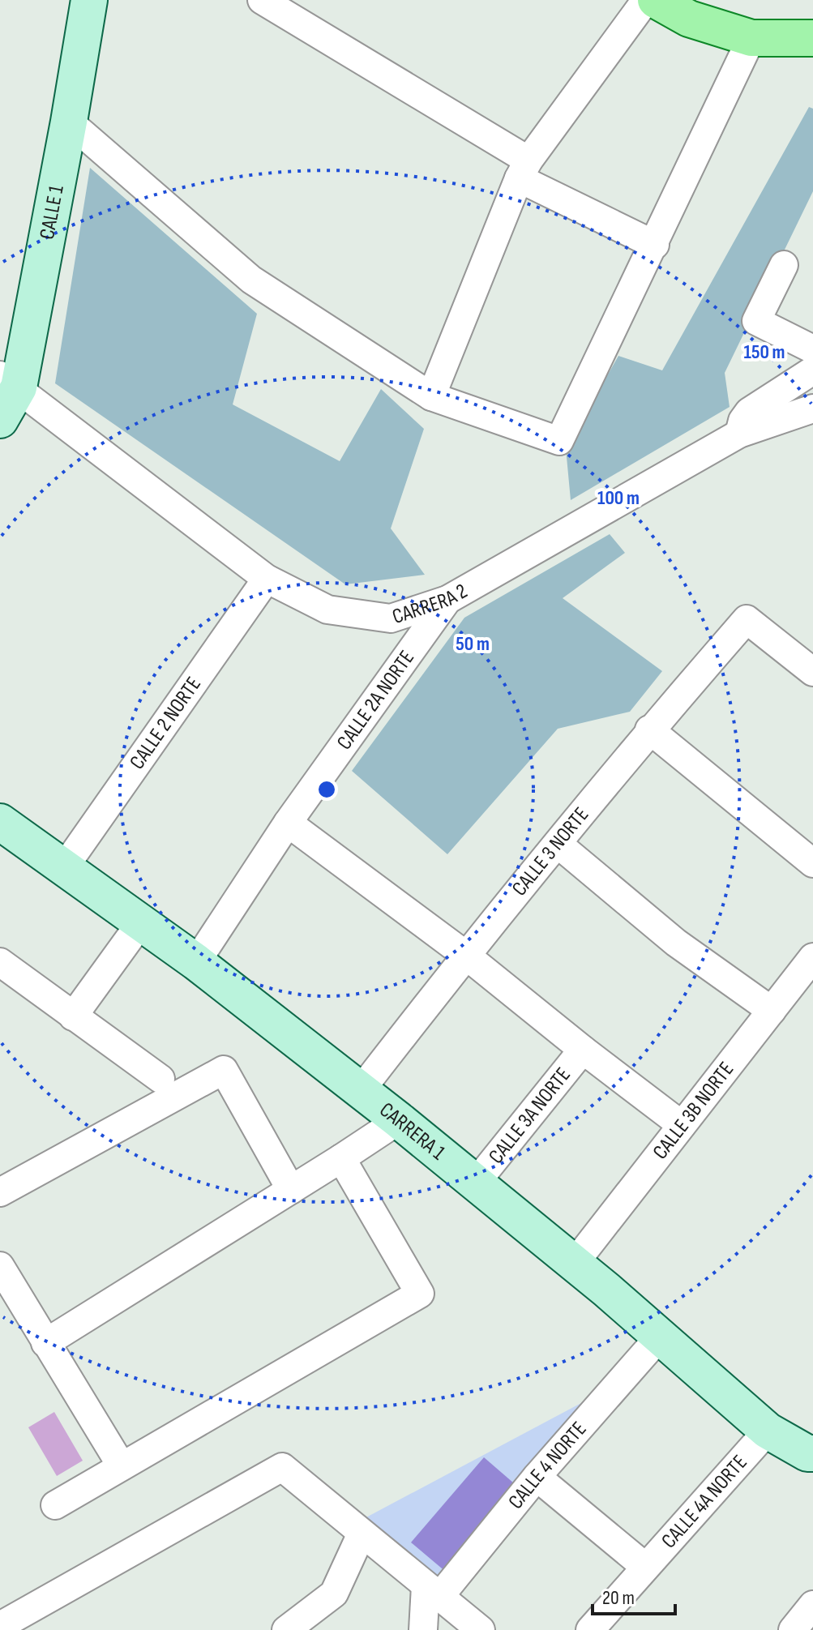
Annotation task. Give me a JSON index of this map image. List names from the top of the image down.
{
  "streets": {
    "street": [
      "CALLE 1",
      "CARRERA 2",
      "CALLE 2A NORTE",
      "CALLE 2 NORTE",
      "CALLE 3 NORTE",
      "CALLE 3B NORTE",
      "CALLE 3A NORTE",
      "CARRERA 1",
      "CALLE 4 NORTE",
      "CALLE 4A NORTE"
    ]
  },
  "crossings": [
    ["CALLE 1", "CARRERA 2"],
    ["CARRERA 2", "CALLE 2A NORTE"],
    ["CARRERA 2", "CALLE 2 NORTE"],
    ["CALLE 2A NORTE", "CARRERA 1"],
    ["CALLE 2 NORTE", "CARRERA 1"],
    ["CALLE 3 NORTE", "CARRERA 1"],
    ["CALLE 3B NORTE", "CARRERA 1"],
    ["CALLE 3A NORTE", "CARRERA 1"],
    ["CARRERA 1", "CALLE 4 NORTE"],
    ["CARRERA 1", "CALLE 4A NORTE"]
  ],
  "scale_bar": "20 m",
  "rings": ["150 m", "100 m", "50 m"]
}
